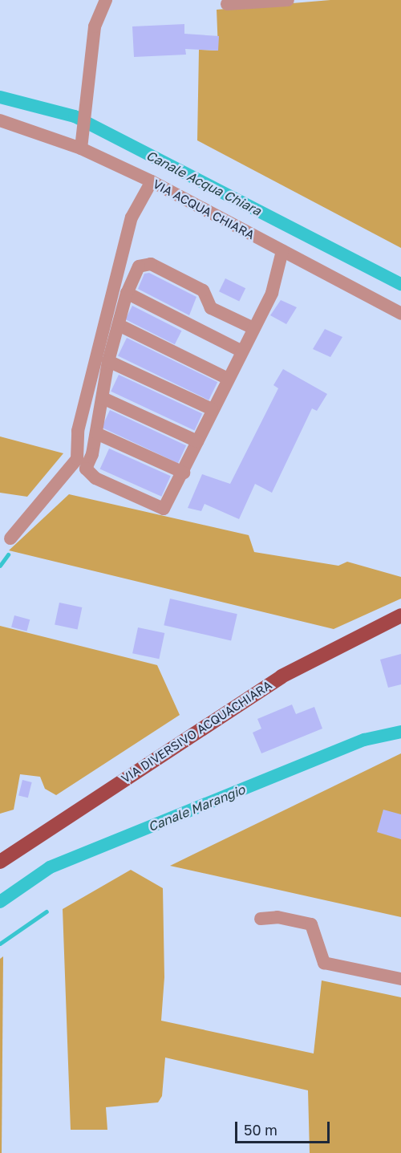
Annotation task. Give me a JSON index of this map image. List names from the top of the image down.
{
  "streets": {
    "main road": ["VIA DIVERSIVO ACQUACHIARA"],
    "street": ["VIA ACQUA CHIARA"]
  },
  "water": ["Canale Acqua Chiara", "Canale Marangio"],
  "scale_bar": "50 m"
}
